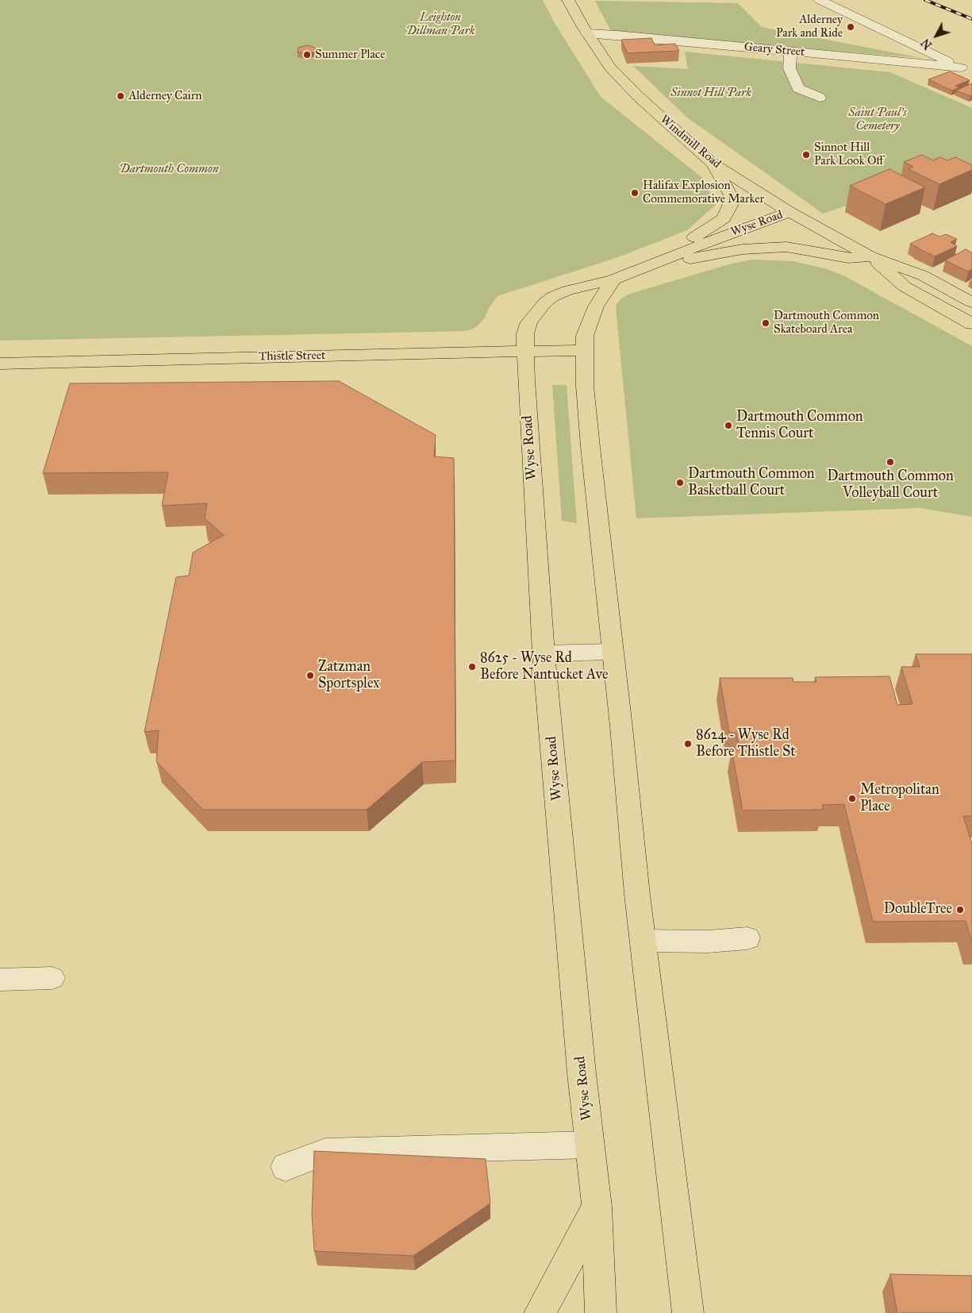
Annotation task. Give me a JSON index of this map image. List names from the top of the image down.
{
  "streets": {
    "main road": ["Windmill Road", "Wyse Road", "Thistle Street"],
    "street": ["Geary Street"]
  },
  "crossings": [
    ["Geary Street", "Windmill Road"],
    ["Windmill Road", "Wyse Road"],
    ["Wyse Road", "Thistle Street"]
  ],
  "parks": [
    "Leighton Dillman Park",
    "Sinnot Hill Park",
    "Saint Paul's Cemetery",
    "Dartmouth Common"
  ],
  "places": [
    "Alderney Park and Ride",
    "Summer Place",
    "Alderney Cairn",
    "Sinnot Hill Park Look Off",
    "Halifax Explosion Commemorative Marker",
    "Dartmouth Common Skateboard Area",
    "Dartmouth Common Tennis Court",
    "Dartmouth Common Volleyball Court",
    "Dartmouth Common Basketball Court",
    "8625 - Wyse Rd Before Nantucket Ave",
    "Zatzman Sportsplex",
    "8624 - Wyse Rd Before Thistle St",
    "Metropolitan Place",
    "DoubleTree"
  ],
  "north": "bottom left"
}
